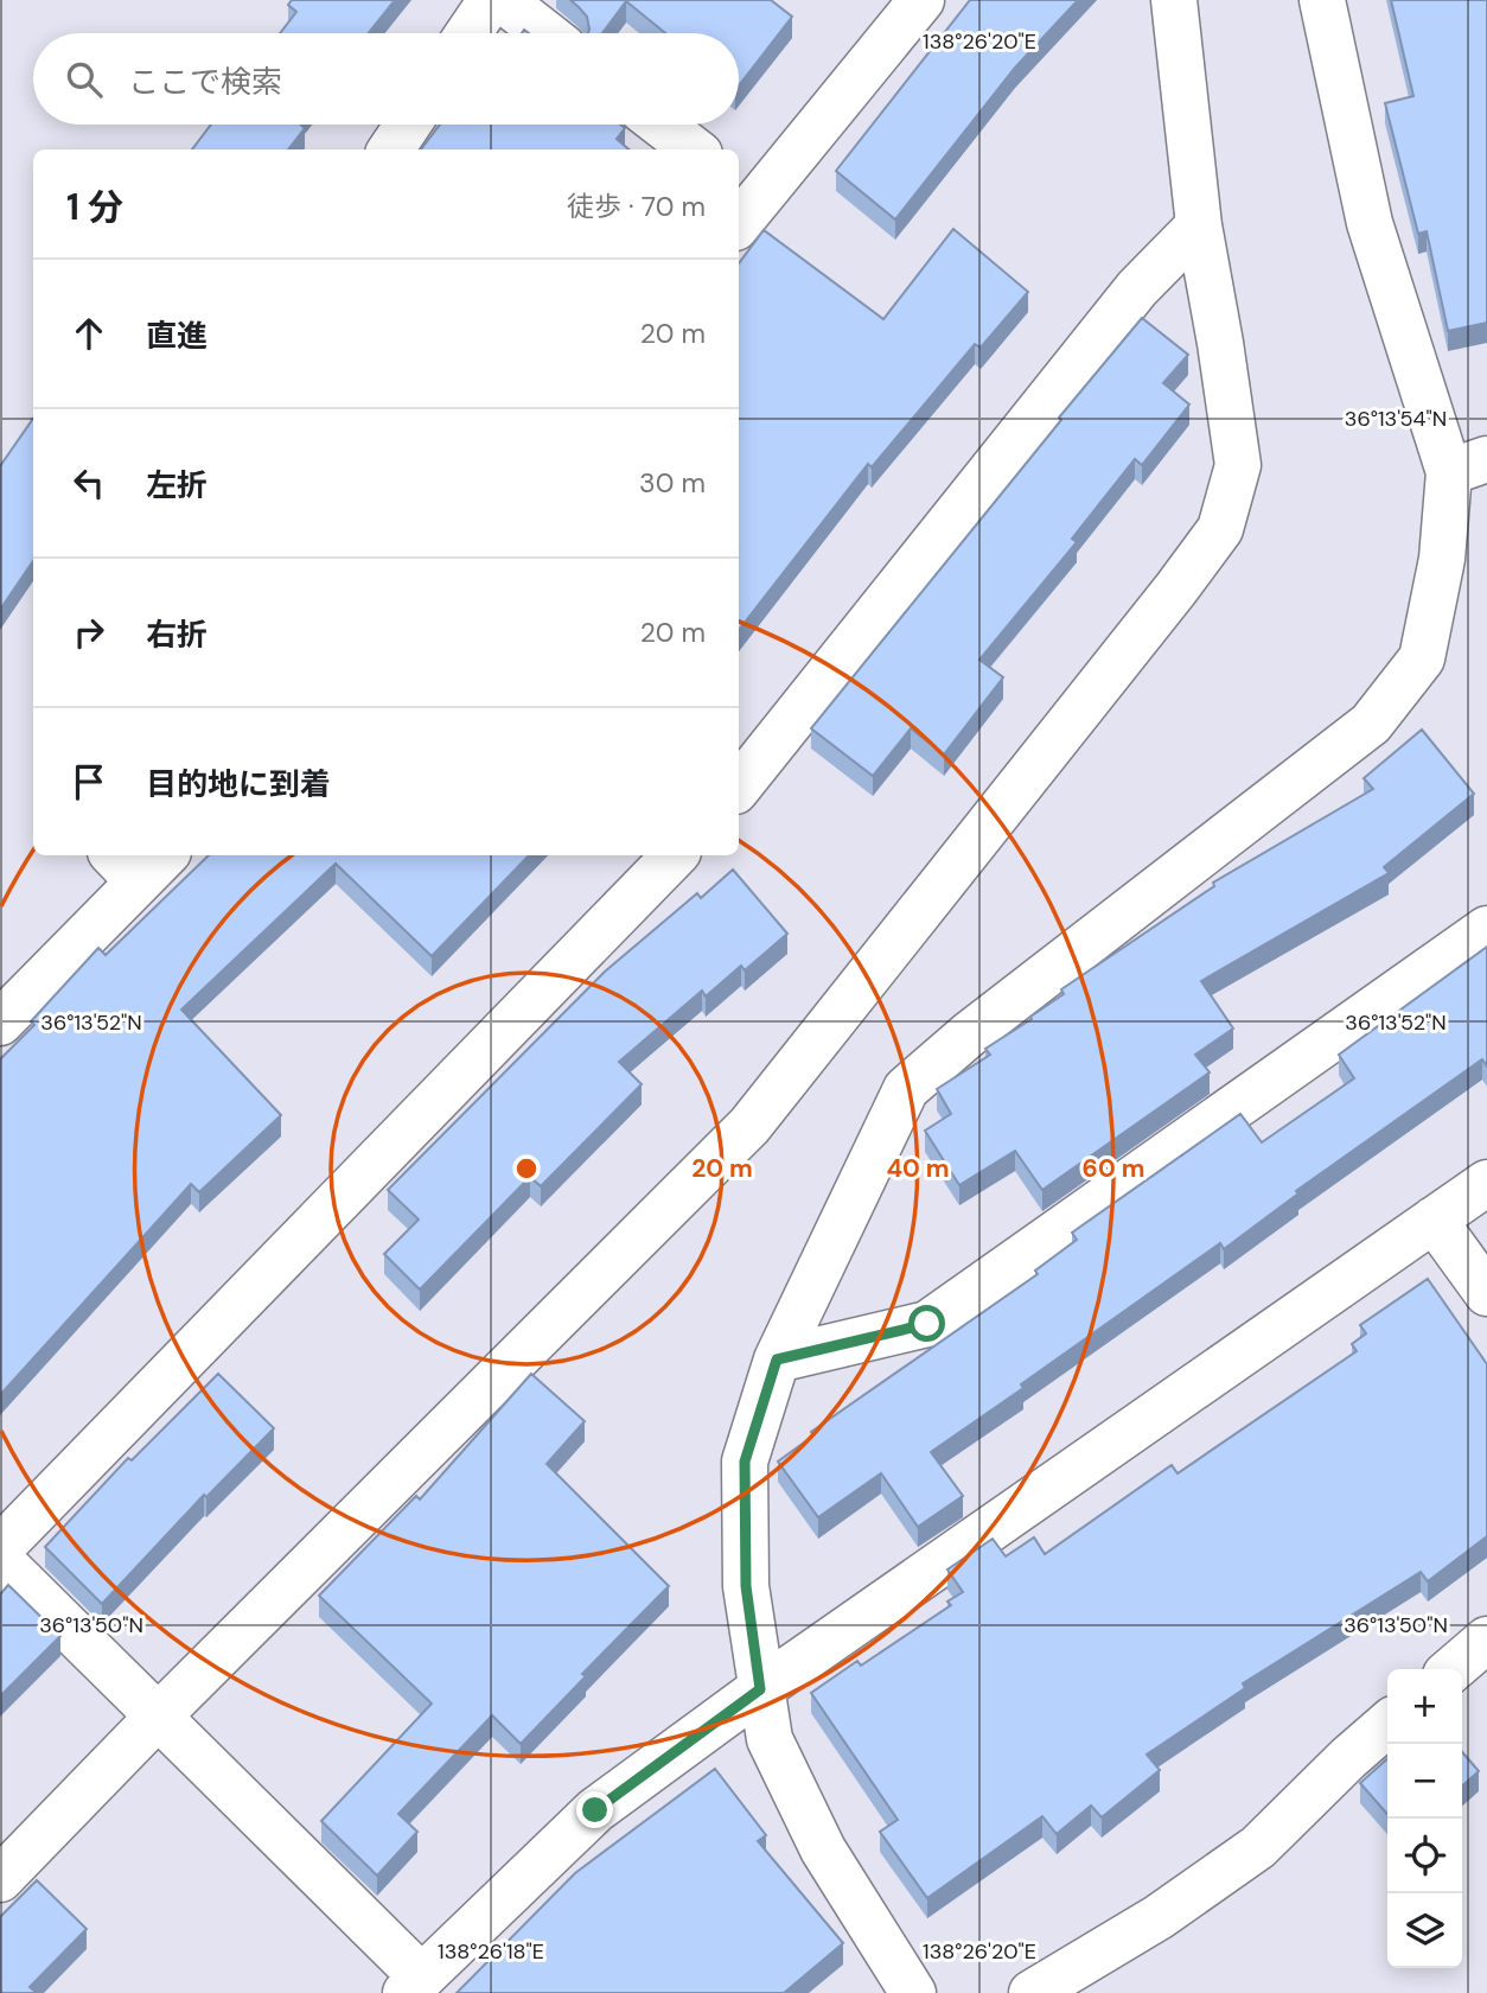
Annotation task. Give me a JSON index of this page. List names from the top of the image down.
{
  "page": {
    "search": "ここで検索",
    "heading": ["1 分", "徒歩 · 70 m"],
    "list": [
      ["直進", "20 m"],
      ["左折", "30 m"],
      ["右折", "20 m"],
      "目的地に到着"
    ],
    "map_buttons": ["+", "−"]
  },
  "coordinates": [
    "138°26'20\"E",
    "36°13'54\"N",
    "36°13'52\"N",
    "36°13'50\"N",
    "138°26'18\"E"
  ],
  "rings": ["20 m", "40 m", "60 m"]
}
